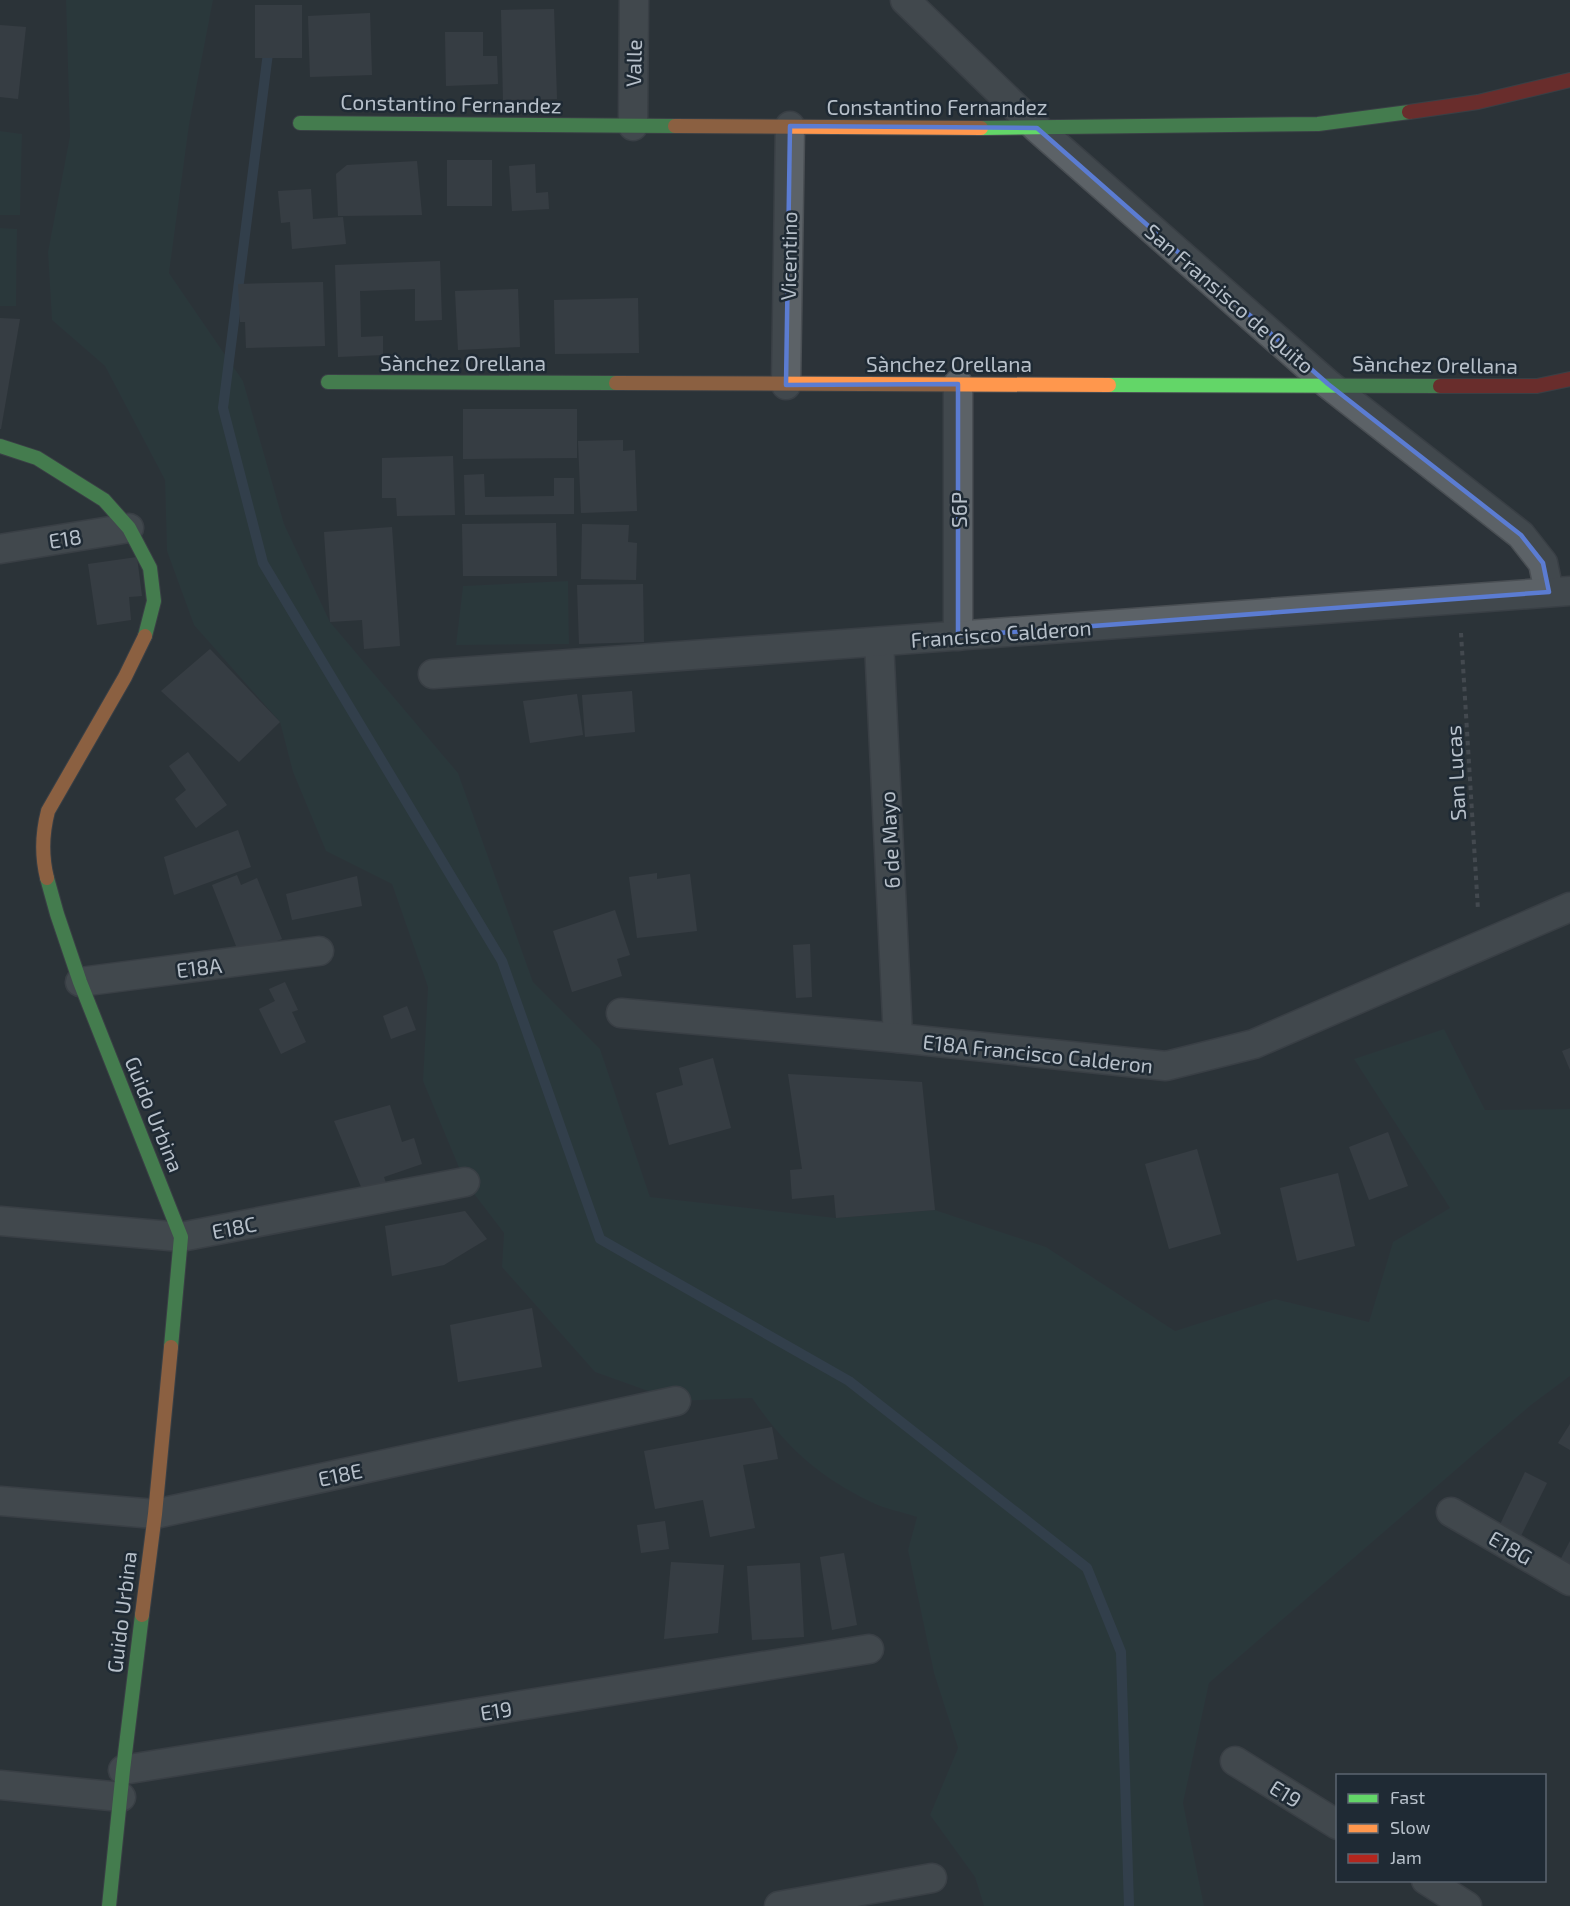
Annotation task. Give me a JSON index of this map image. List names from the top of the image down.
{
  "streets": {
    "street": [
      "Valle",
      "Constantino Fernandez",
      "Vicentino",
      "San Fransisco de Quito",
      "Sànchez Orellana",
      "S6P",
      "E18",
      "Francisco Calderon",
      "6 de Mayo",
      "E18A",
      "E18A Francisco Calderon",
      "Guido Urbina",
      "E18C",
      "E18E",
      "E18G",
      "E19"
    ],
    "path": ["San Lucas"]
  },
  "crossings": [
    ["Valle", "Constantino Fernandez"],
    ["Constantino Fernandez", "Vicentino"],
    ["Constantino Fernandez", "San Fransisco de Quito"],
    ["Vicentino", "Sànchez Orellana"],
    ["San Fransisco de Quito", "Sànchez Orellana"],
    ["San Fransisco de Quito", "Francisco Calderon"],
    ["Sànchez Orellana", "S6P"],
    ["S6P", "Francisco Calderon"],
    ["E18", "Guido Urbina"],
    ["Francisco Calderon", "San Lucas"],
    ["Francisco Calderon", "6 de Mayo"],
    ["San Lucas", "E18A Francisco Calderon"],
    ["6 de Mayo", "E18A Francisco Calderon"],
    ["E18A", "Guido Urbina"],
    ["Guido Urbina", "E18C"],
    ["Guido Urbina", "E18E"],
    ["Guido Urbina", "E19"]
  ],
  "legend": ["Fast", "Slow", "Jam"]
}
